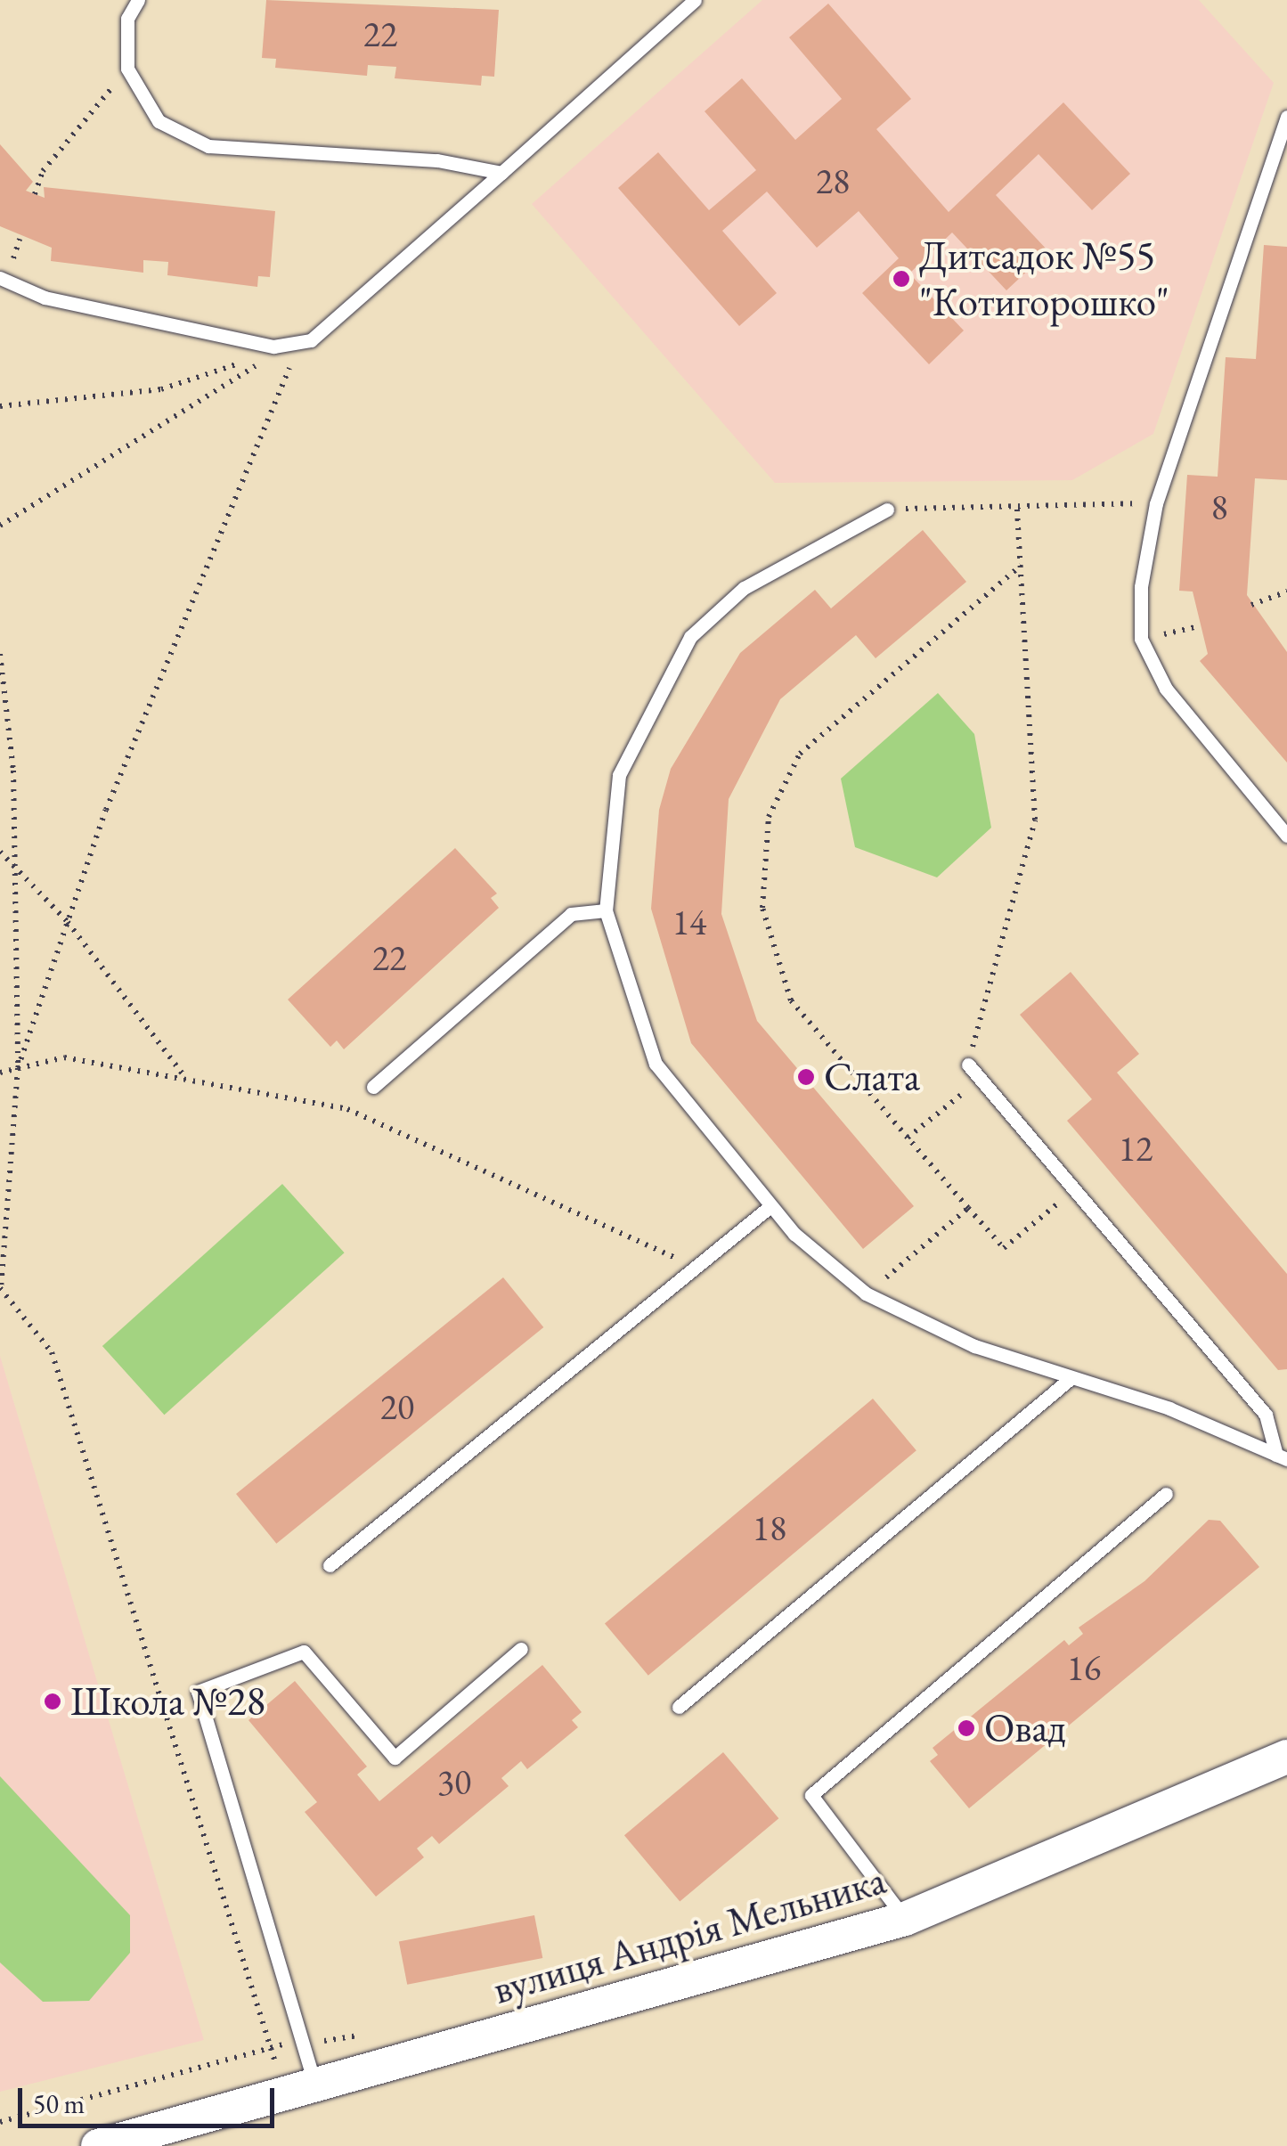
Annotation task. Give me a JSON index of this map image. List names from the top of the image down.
{
  "streets": {
    "street": ["вулиця Андрія Мельника"]
  },
  "places": [
    "Дитсадок №55 \"Котигорошко\"",
    "Слата",
    "Школа №28",
    "Овад"
  ],
  "house_numbers": [
    "22",
    "28",
    "8",
    "14",
    "22",
    "12",
    "20",
    "18",
    "16",
    "30"
  ],
  "scale_bar": "50 m"
}
